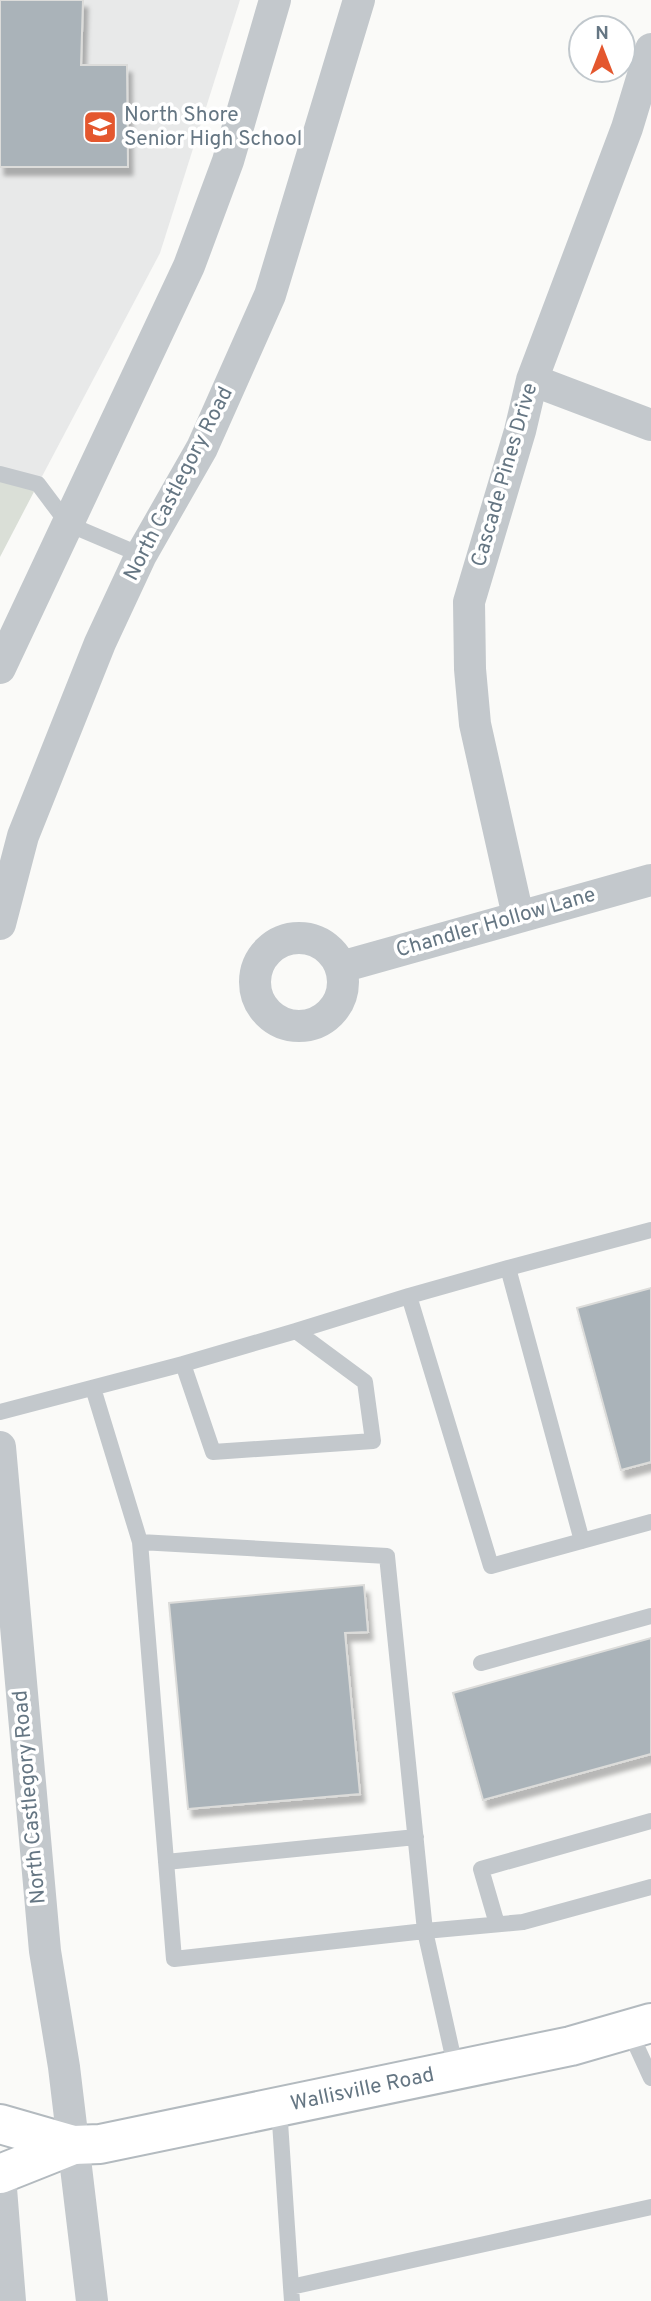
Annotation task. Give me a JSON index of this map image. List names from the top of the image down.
{
  "streets": {
    "main road": ["Wallisville Road"],
    "street": ["Cascade Pines Drive", "North Castlegory Road", "Chandler Hollow Lane"]
  },
  "crossings": [
    ["Cascade Pines Drive", "Chandler Hollow Lane"],
    ["North Castlegory Road", "Wallisville Road"]
  ],
  "places": {
    "school or university": ["North Shore Senior High School"]
  },
  "north": "top"
}
